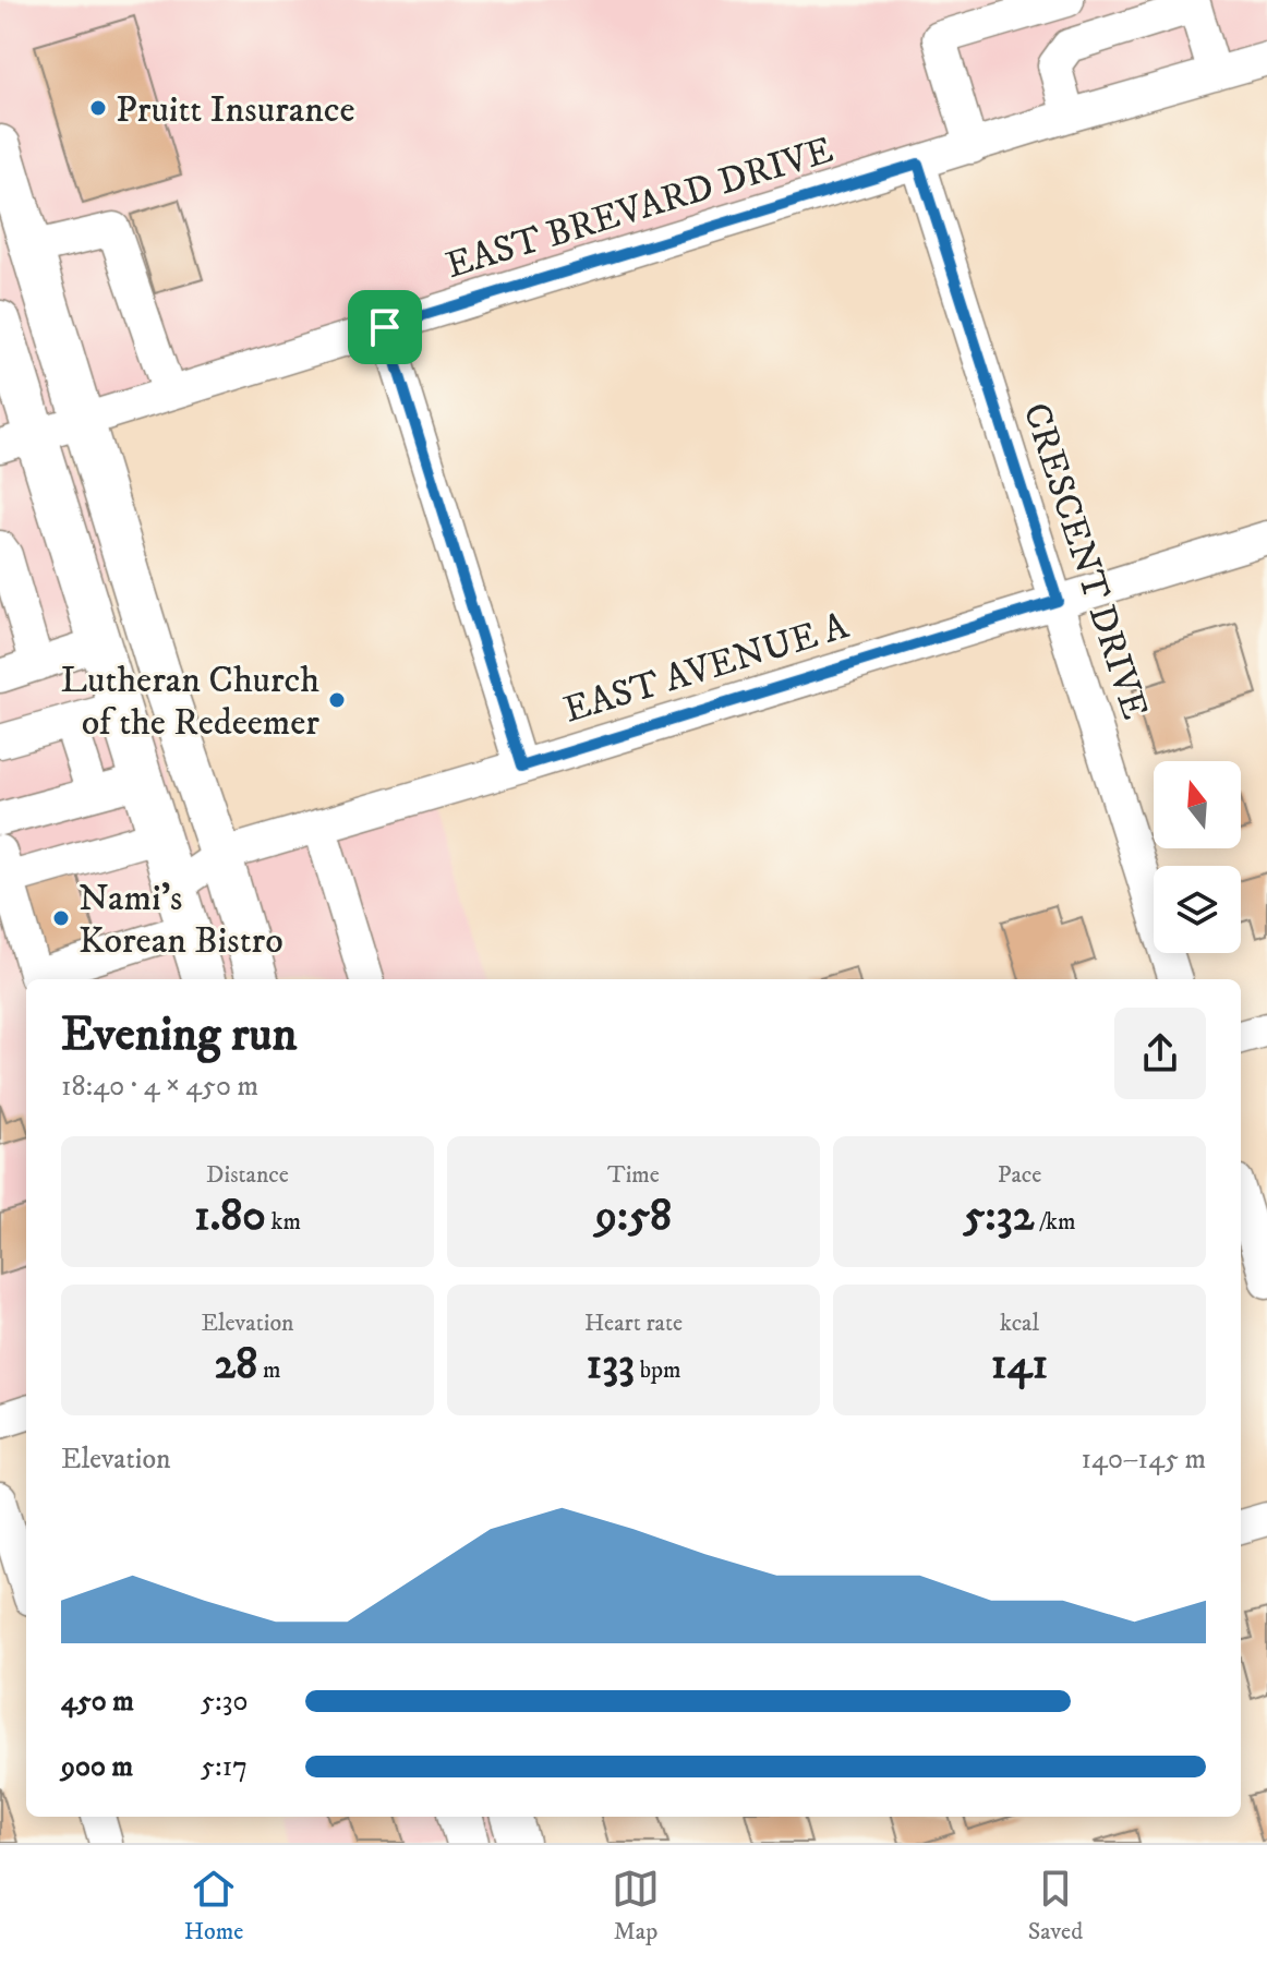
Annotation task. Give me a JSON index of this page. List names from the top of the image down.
{
  "streets": {
    "street": ["EAST BREVARD DRIVE", "CRESCENT DRIVE", "EAST AVENUE A"]
  },
  "crossings": [
    ["EAST BREVARD DRIVE", "CRESCENT DRIVE"],
    ["CRESCENT DRIVE", "EAST AVENUE A"]
  ],
  "places": ["Pruitt Insurance", "Lutheran Church of the Redeemer", "Nami’s Korean Bistro"],
  "north": "top",
  "page": {
    "heading": ["Evening run", "18:40 · 4 × 450 m"],
    "stats": [
      ["Distance", "1.80 km"],
      ["Time", "9:58"],
      ["Pace", "5:32 /km"],
      ["Elevation", "28 m"],
      ["Heart rate", "133 bpm"],
      ["kcal", "141"]
    ],
    "chart": ["Elevation", "140–145 m"],
    "list": [
      {
        "name": "450 m",
        "note": "5:30"
      },
      {
        "name": "900 m",
        "note": "5:17"
      }
    ],
    "tabs": ["Home", "Map", "Saved"]
  }
}
